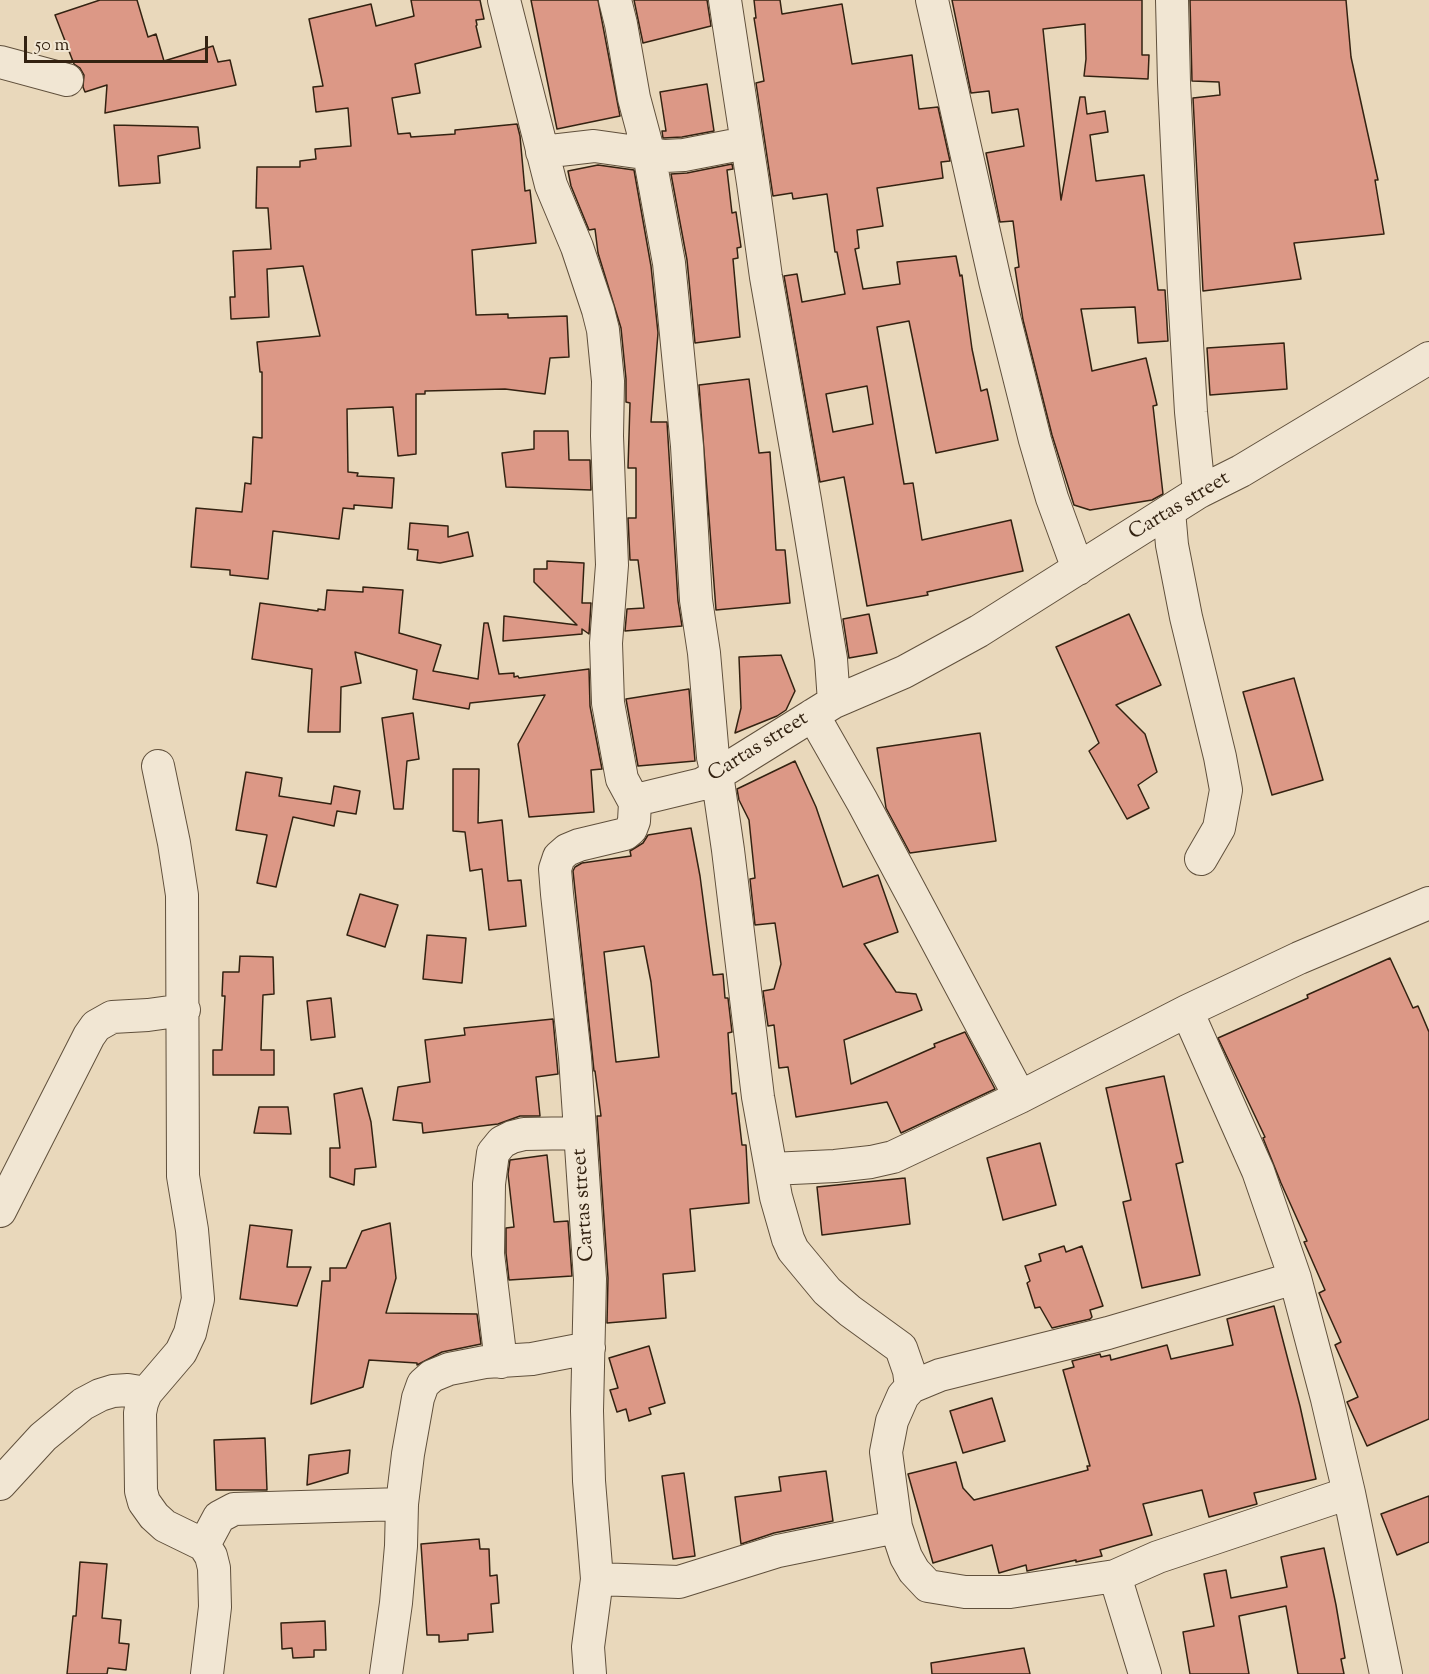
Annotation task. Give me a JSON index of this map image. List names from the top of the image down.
{
  "streets": {
    "street": ["Cartas street"]
  },
  "scale_bar": "50 m"
}
